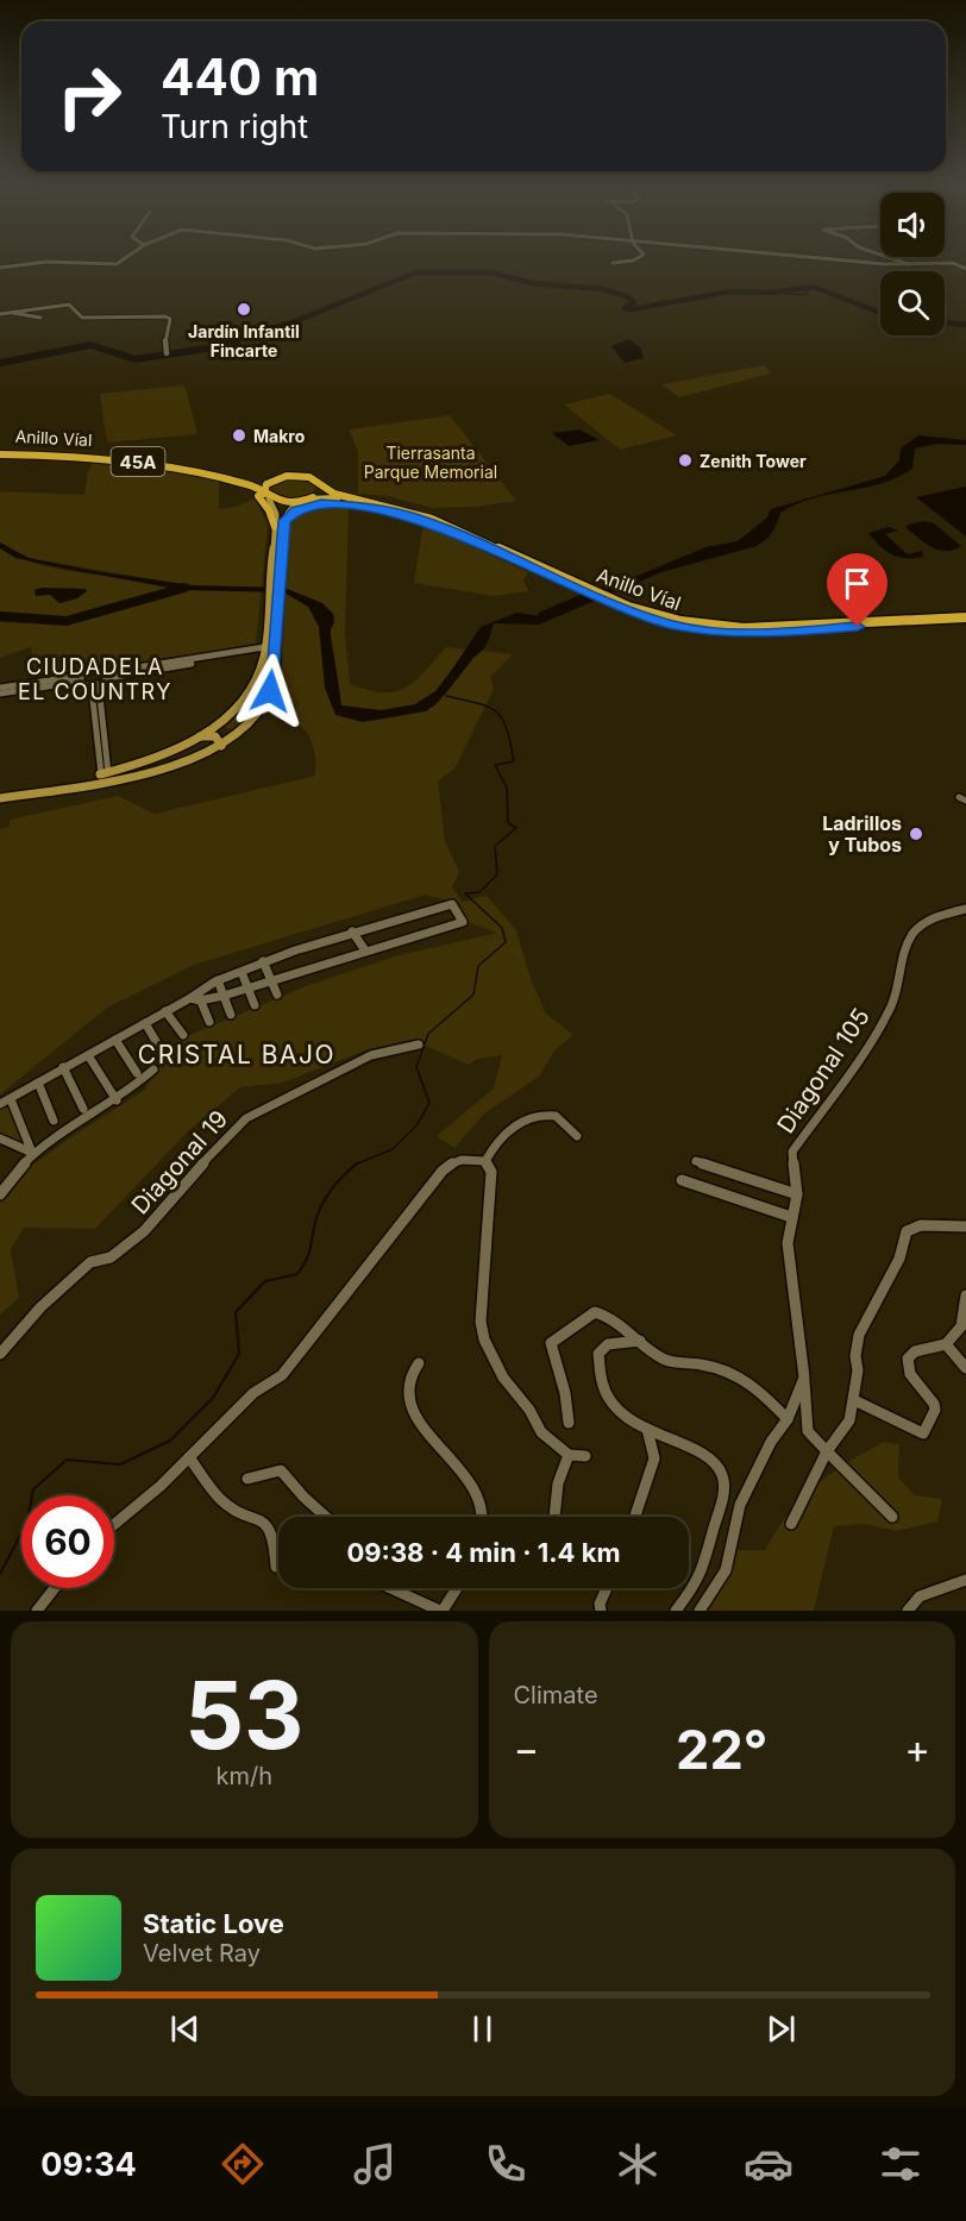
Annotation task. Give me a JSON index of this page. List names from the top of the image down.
{
  "streets": {
    "highway": ["Anillo Víal", "45A"],
    "street": ["Diagonal 105", "Diagonal 19"]
  },
  "districts": ["CIUDADELA EL COUNTRY", "CRISTAL BAJO"],
  "parks": ["Tierrasanta Parque Memorial"],
  "places": [
    "Jardín Infantil Fincarte",
    "Makro",
    "Zenith Tower",
    "Ladrillos y Tubos"
  ],
  "page": {
    "turn": ["440 m", "Turn right"],
    "limit": "60",
    "trip": "09:38 · 4 min · 1.4 km",
    "tile": [
      ["53", "km/h"],
      "Climate"
    ],
    "heat": ["−", "22°", "+"],
    "song": ["Static Love", "Velvet Ray"],
    "tabs": "09:34"
  }
}
